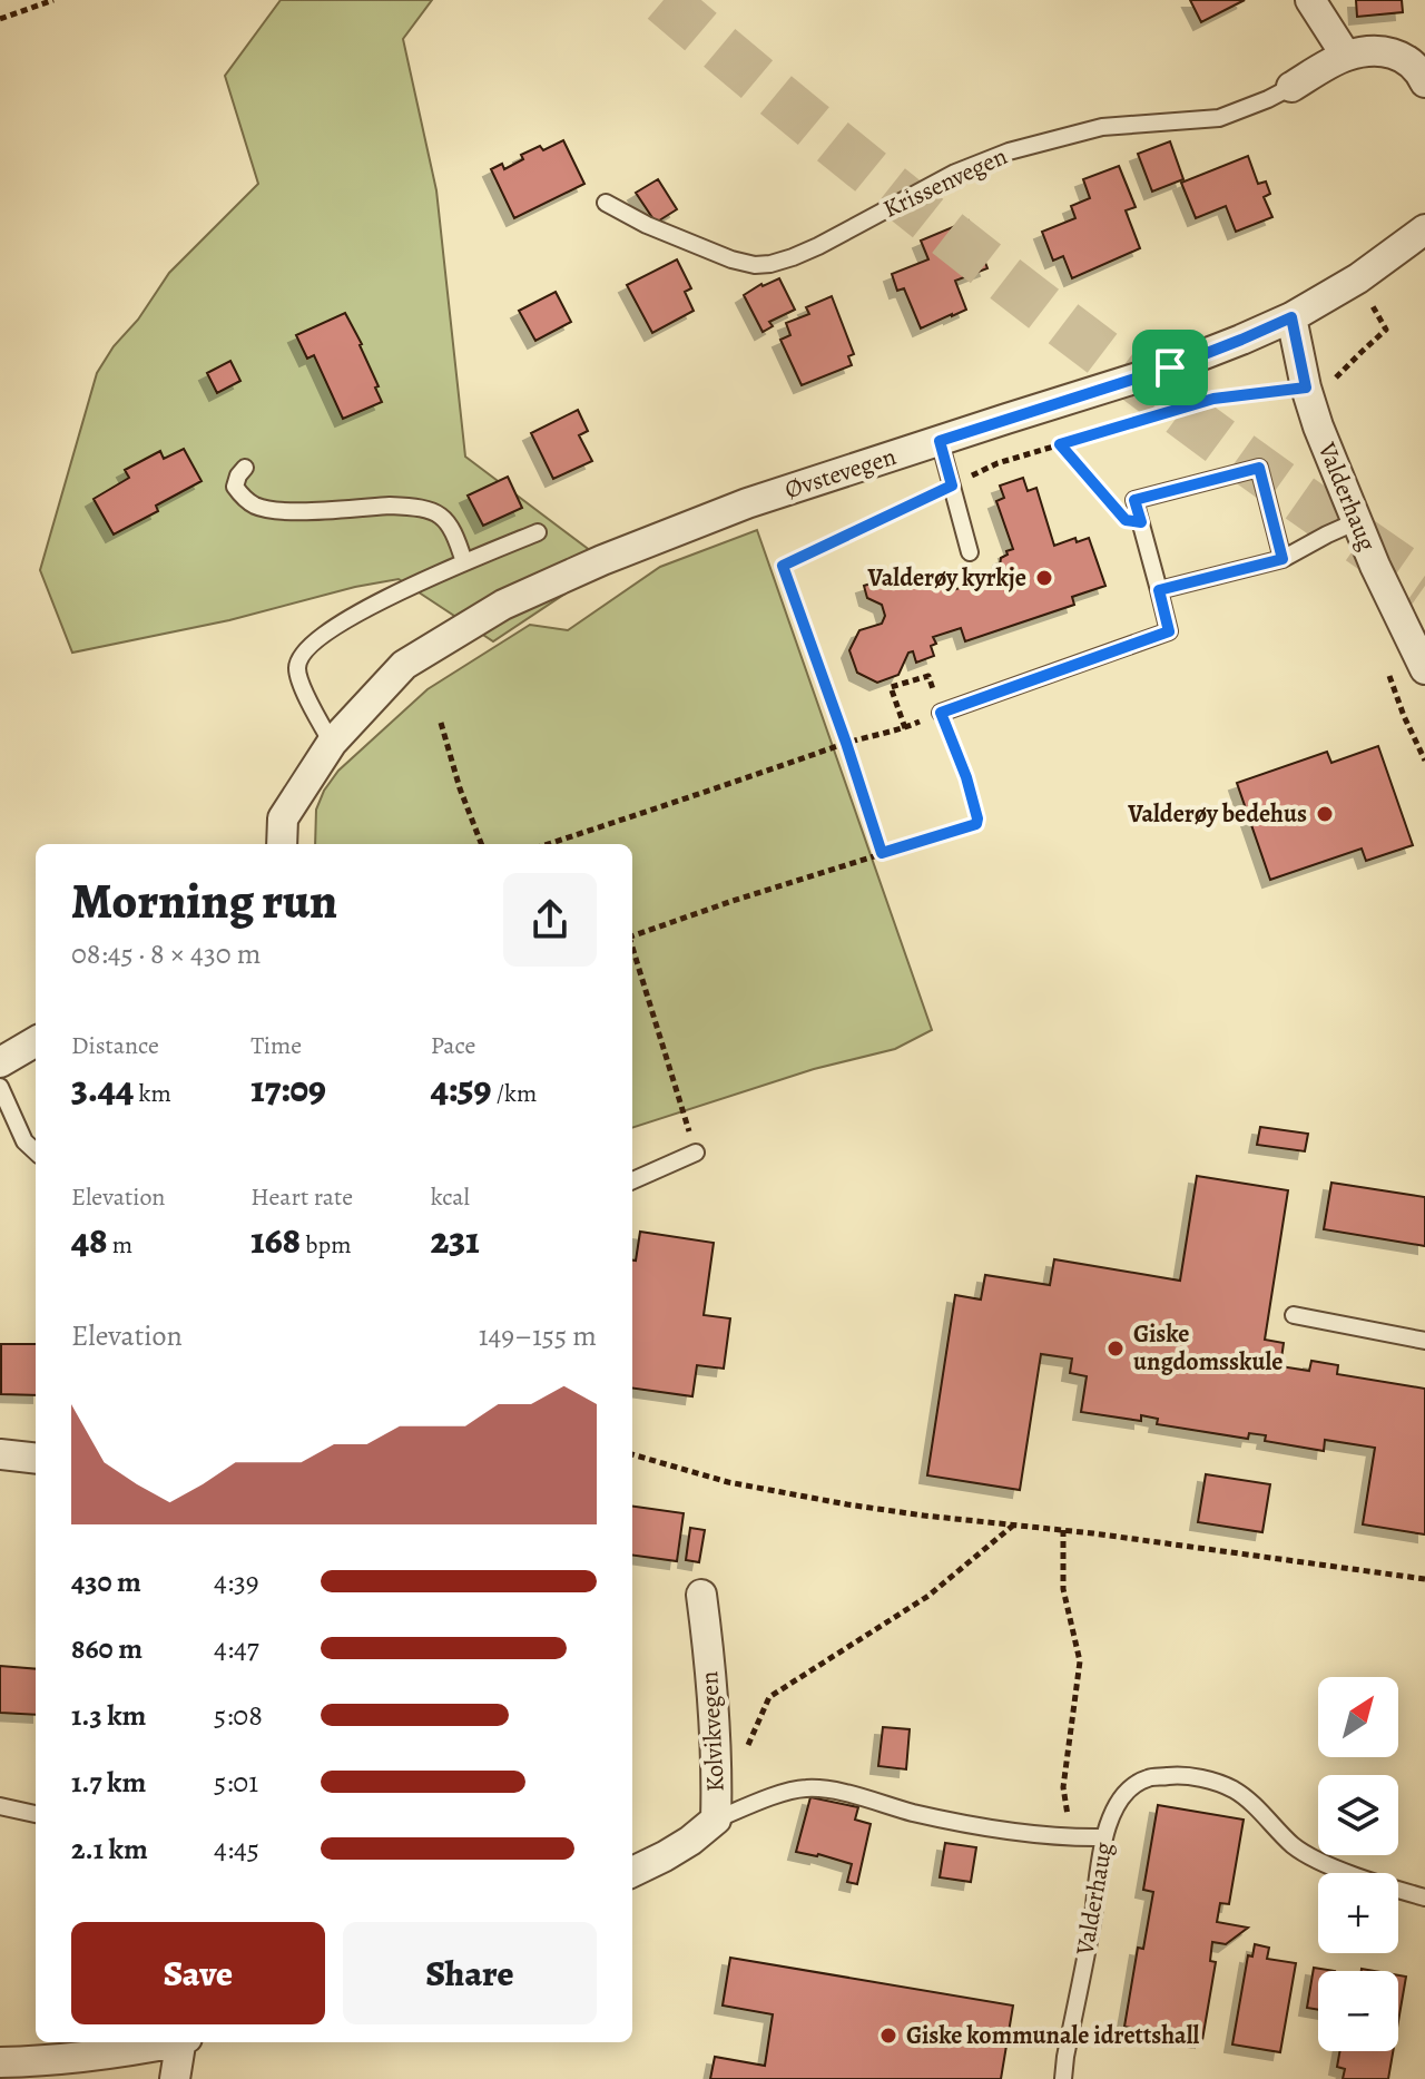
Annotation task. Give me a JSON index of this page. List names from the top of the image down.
{
  "streets": {
    "street": [
      "Krissenvegen",
      "Øvstevegen",
      "Valderhaug",
      "Kolvikvegen"
    ]
  },
  "crossings": [
    ["Øvstevegen", "Valderhaug"]
  ],
  "places": [
    "Valderøy kyrkje",
    "Valderøy bedehus",
    "Giske ungdomsskule",
    "Giske kommunale idrettshall"
  ],
  "north": "top right",
  "page": {
    "heading": ["Morning run", "08:45 · 8 × 430 m"],
    "stats": [
      ["Distance", "3.44 km"],
      ["Time", "17:09"],
      ["Pace", "4:59 /km"],
      ["Elevation", "48 m"],
      ["Heart rate", "168 bpm"],
      ["kcal", "231"]
    ],
    "chart": ["Elevation", "149–155 m"],
    "list": [
      {
        "name": "430 m",
        "note": "4:39"
      },
      {
        "name": "860 m",
        "note": "4:47"
      },
      {
        "name": "1.3 km",
        "note": "5:08"
      },
      {
        "name": "1.7 km",
        "note": "5:01"
      },
      {
        "name": "2.1 km",
        "note": "4:45"
      }
    ],
    "map_buttons": ["+", "−"],
    "buttons": ["Save", "Share"]
  }
}
